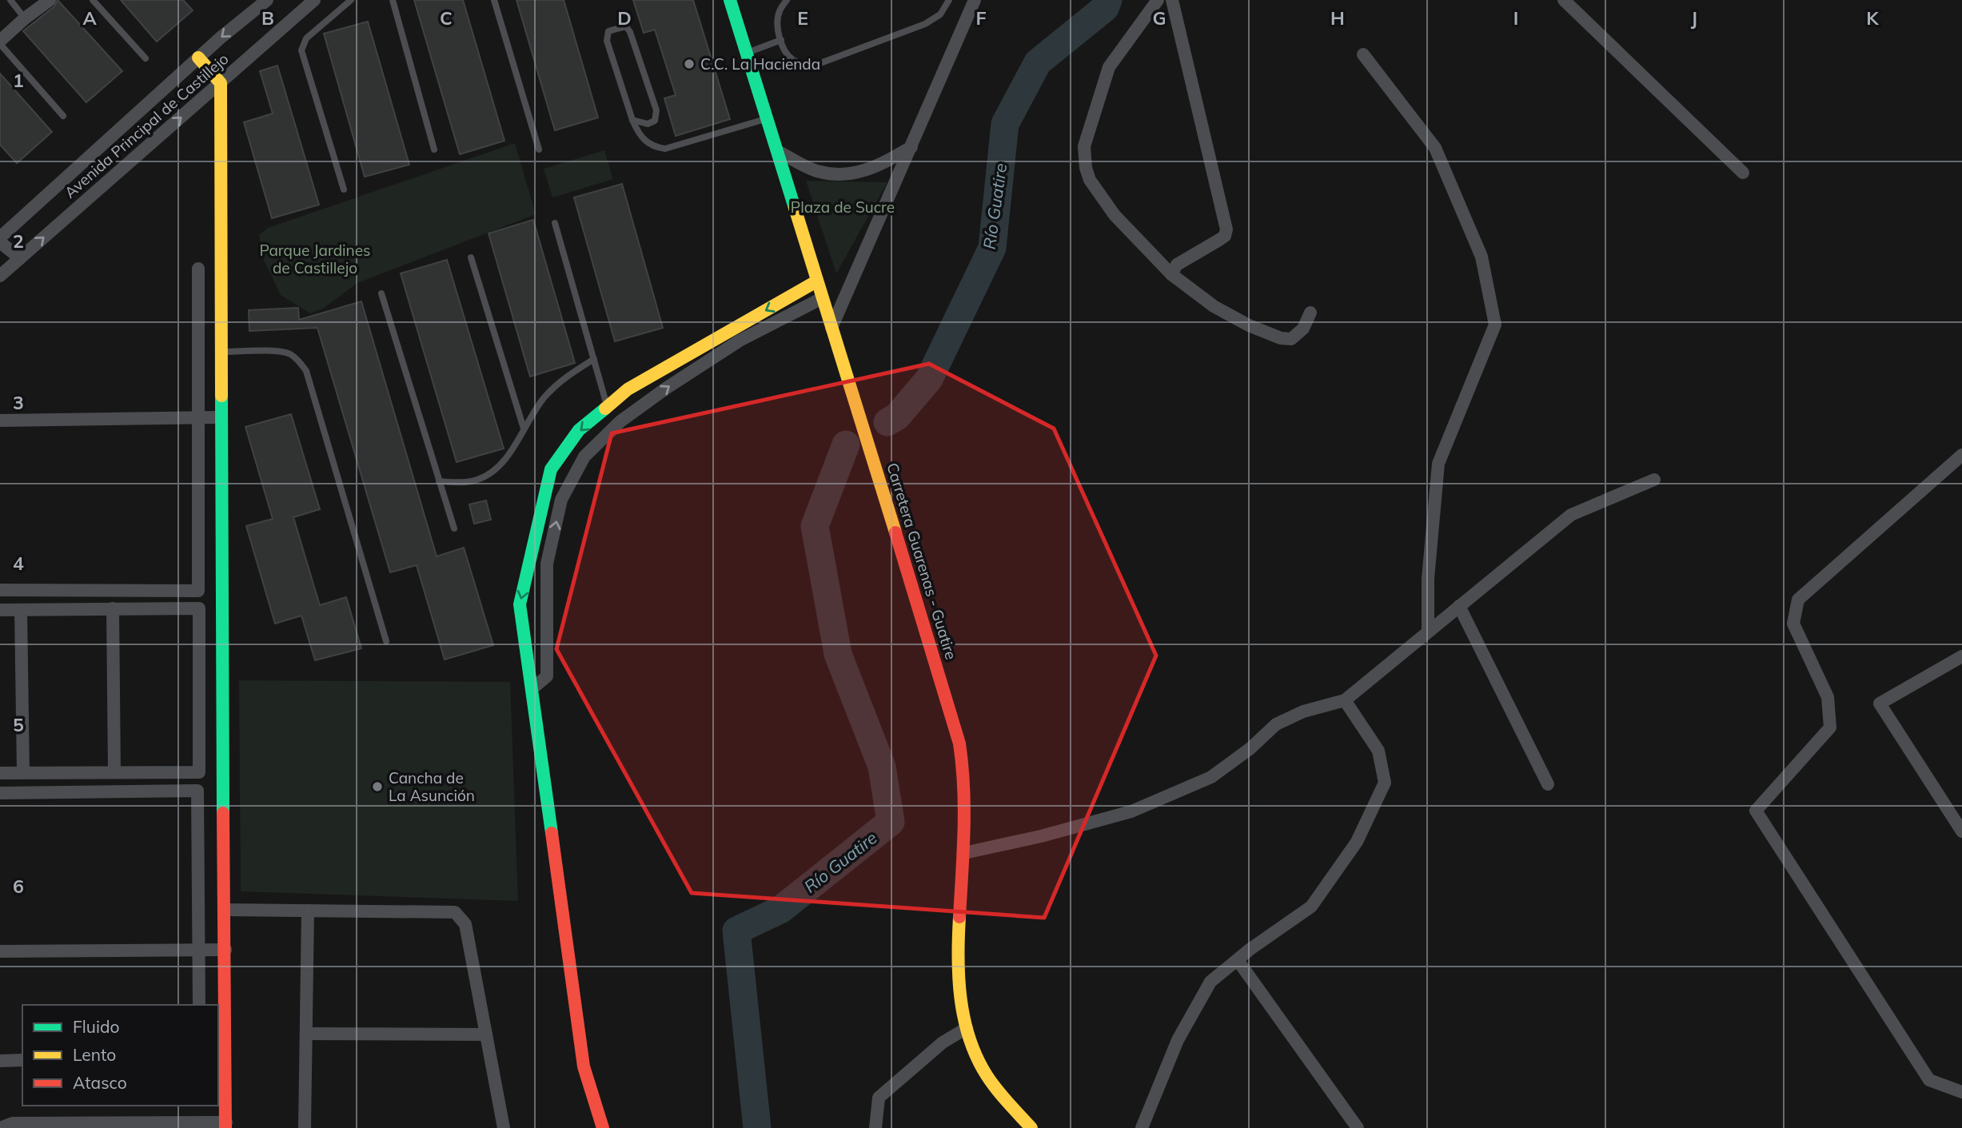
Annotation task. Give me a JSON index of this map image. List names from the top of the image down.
{
  "streets": {
    "street": ["Avenida Principal de Castillejo", "Carretera Guarenas - Guatire"]
  },
  "water": ["Río Guatire"],
  "parks": ["Plaza de Sucre", "Parque Jardines de Castillejo"],
  "places": ["C.C. La Hacienda", "Cancha de La Asunción"],
  "legend": ["Fluido", "Lento", "Atasco"],
  "grid": {
    "columns": [
      "A",
      "B",
      "C",
      "D",
      "E",
      "F",
      "G",
      "H",
      "I",
      "J",
      "K"
    ],
    "rows": [
      "1",
      "2",
      "3",
      "4",
      "5",
      "6"
    ]
  }
}
